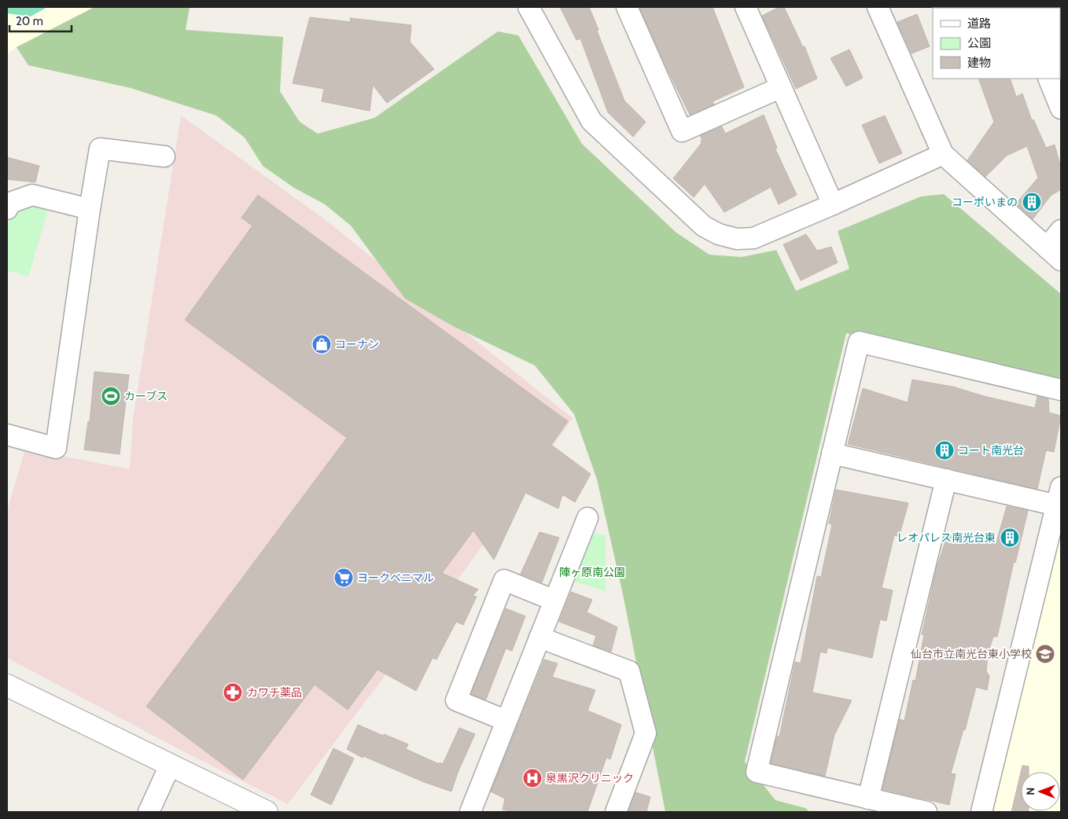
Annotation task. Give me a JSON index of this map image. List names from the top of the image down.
{
  "parks": ["陣ヶ原南公園"],
  "places": {
    "building": ["コーポいまの", "コート南光台", "レオパレス南光台東"],
    "shop": ["コーナン"],
    "sports": ["カーブス"],
    "supermarket": ["ヨークベニマル"],
    "school or university": ["仙台市立南光台東小学校"],
    "pharmacy": ["カワチ薬品"],
    "hospital": ["泉黒沢クリニック"]
  },
  "legend": ["道路", "公園", "建物"],
  "scale_bar": "20 m",
  "north": "left"
}
